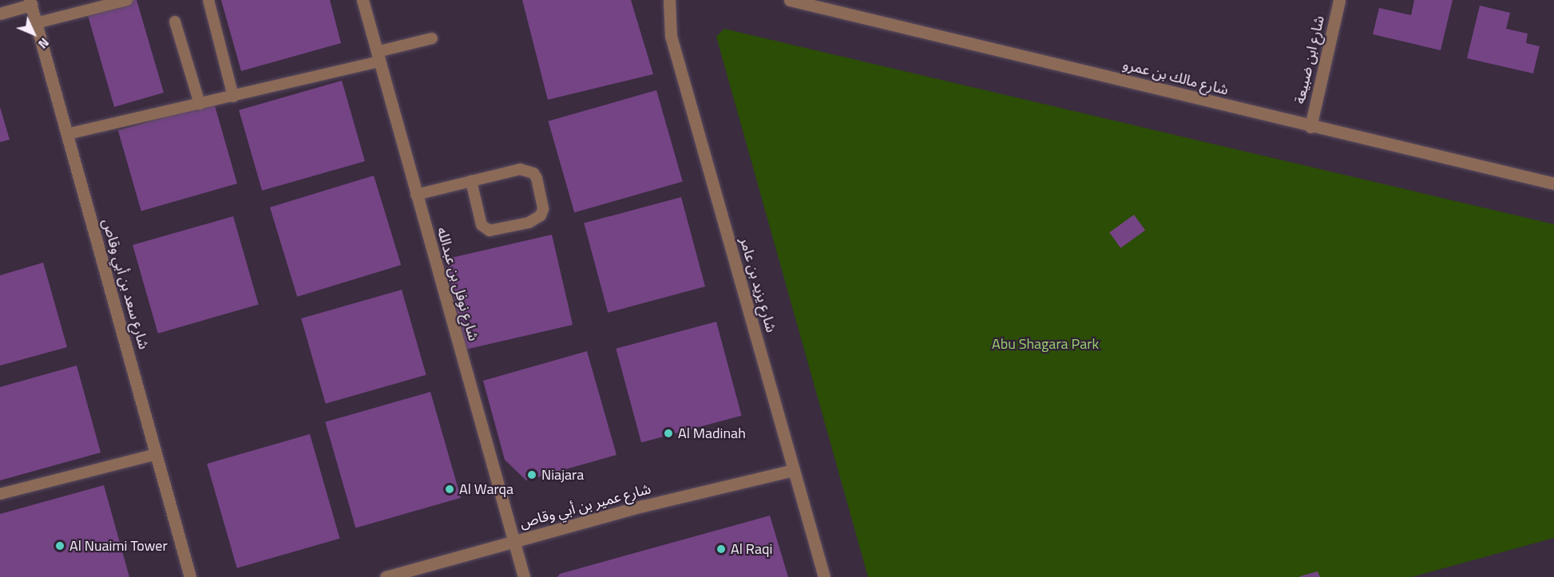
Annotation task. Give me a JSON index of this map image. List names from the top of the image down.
{
  "streets": {
    "street": [
      "شارع ابن ضبيعة",
      "شارع مالك بن عمرو",
      "شارع سعد بن أبي وقاص",
      "شارع نوفل بن عبدالله",
      "شارع يزيد بن عامر",
      "شارع عمير بن أبي وقاص"
    ]
  },
  "crossings": [
    ["شارع ابن ضبيعة", "شارع مالك بن عمرو"],
    ["شارع نوفل بن عبدالله", "شارع عمير بن أبي وقاص"],
    ["شارع يزيد بن عامر", "شارع عمير بن أبي وقاص"]
  ],
  "parks": ["Abu Shagara Park"],
  "places": [
    "Al Madinah",
    "Niajara",
    "Al Warqa",
    "Al Nuaimi Tower",
    "Al Raqi"
  ],
  "north": "bottom right"
}
